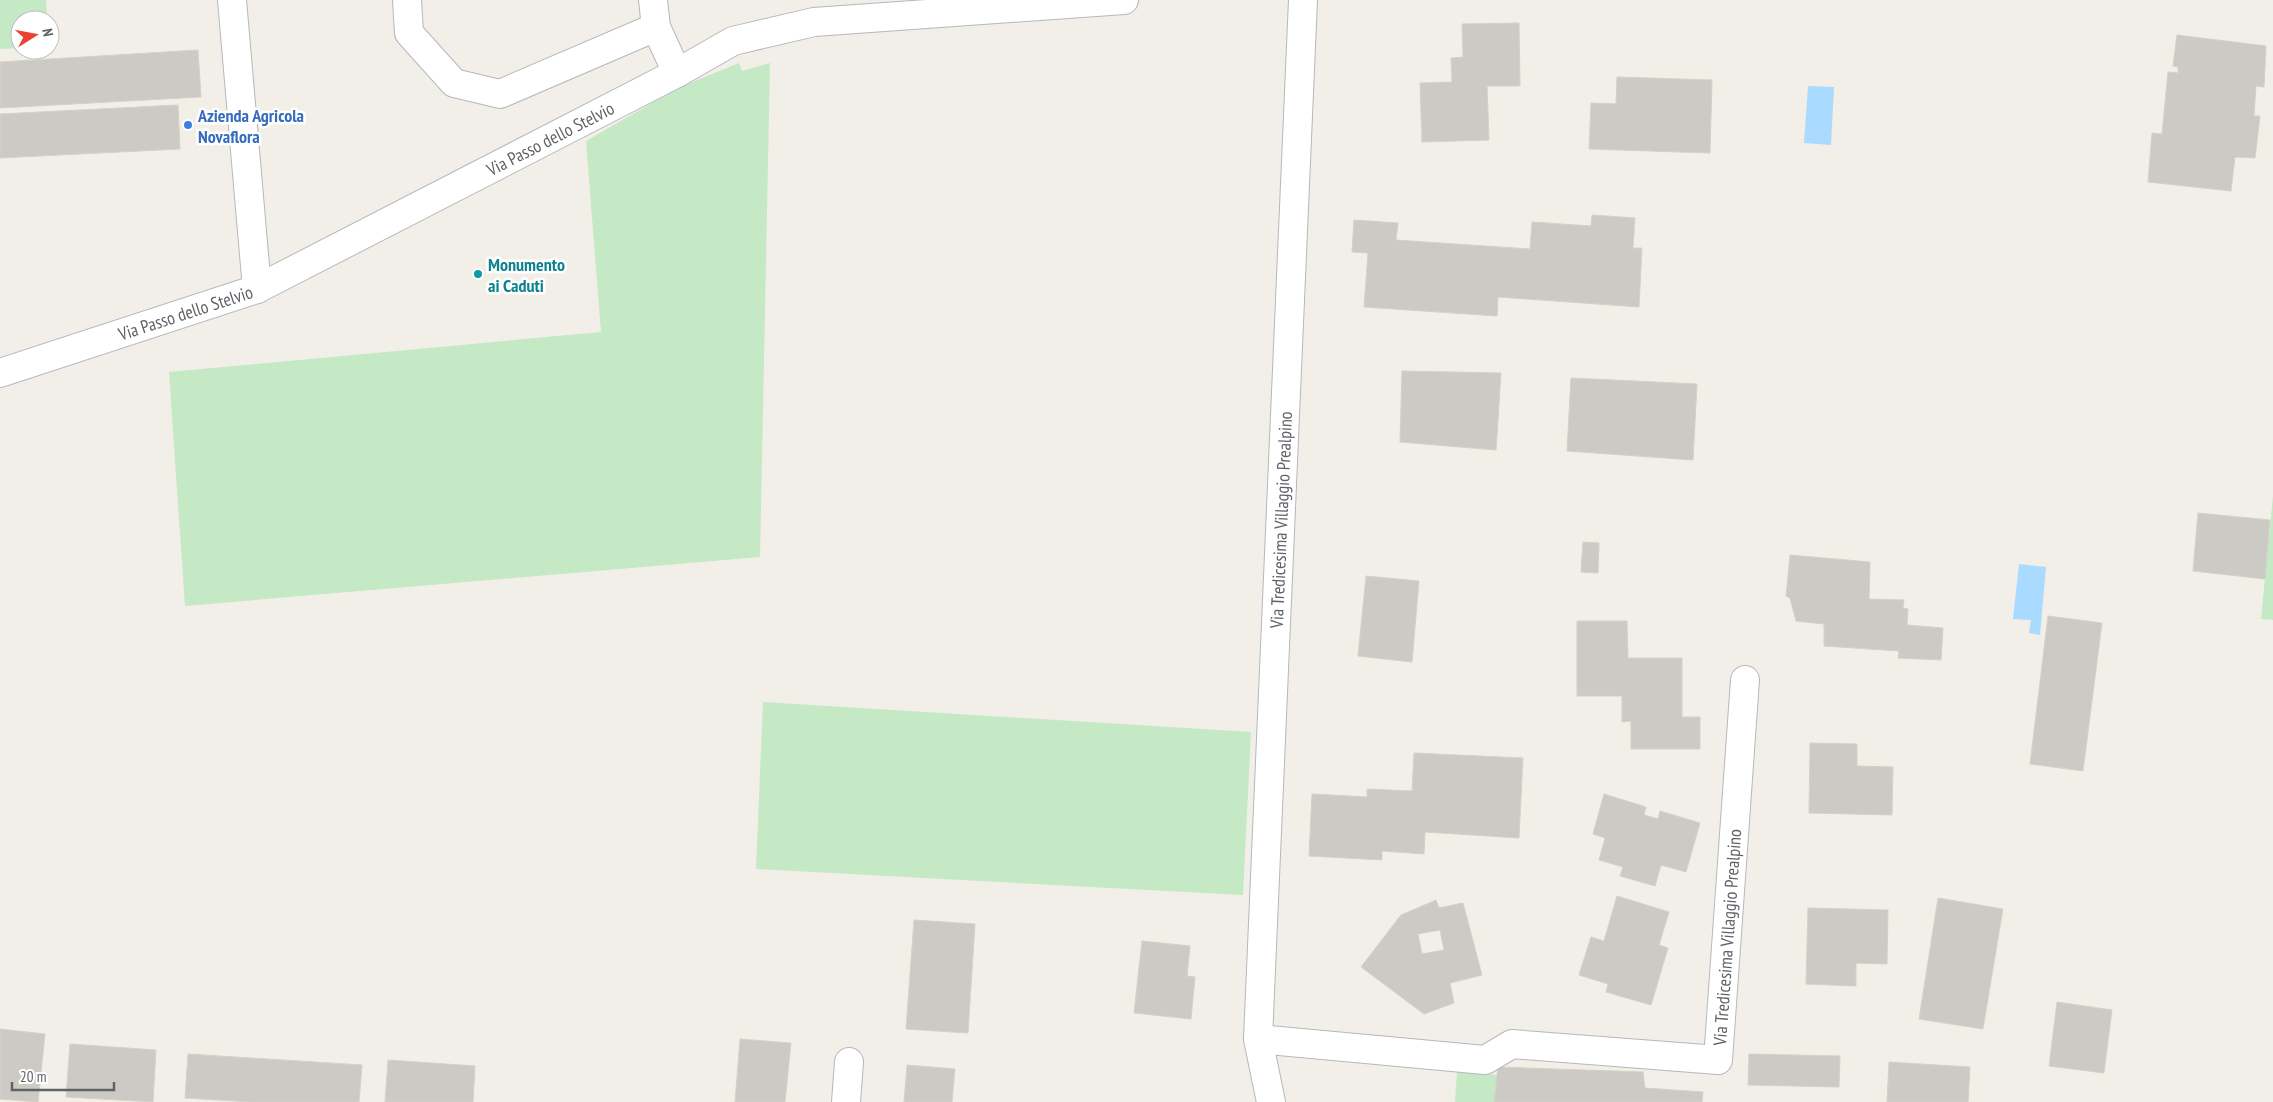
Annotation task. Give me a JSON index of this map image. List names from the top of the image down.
{
  "streets": {
    "street": ["Via Passo dello Stelvio", "Via Tredicesima Villaggio Prealpino"]
  },
  "places": ["Azienda Agricola Novaflora", "Monumento ai Caduti"],
  "scale_bar": "20 m",
  "north": "right"
}
